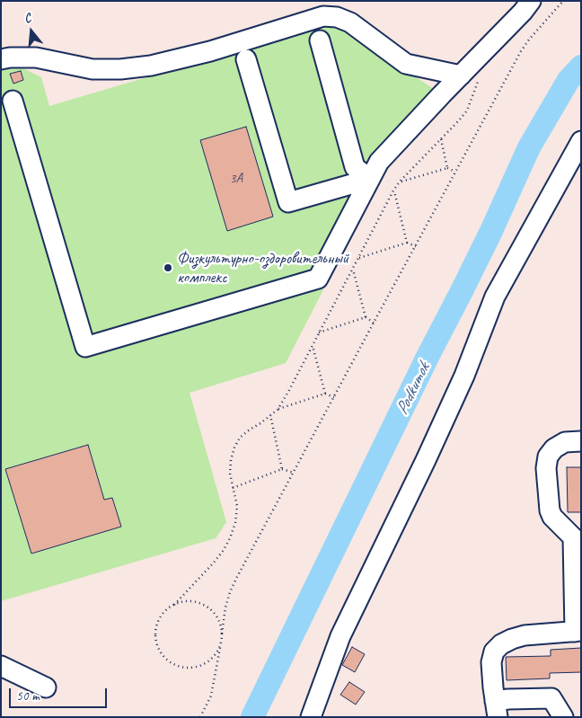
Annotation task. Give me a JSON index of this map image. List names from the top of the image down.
{
  "water": ["Podkumok"],
  "places": ["Физкультурно-оздоровительный комплекс"],
  "house_numbers": ["3А"],
  "scale_bar": "50 m",
  "north": "top"
}
